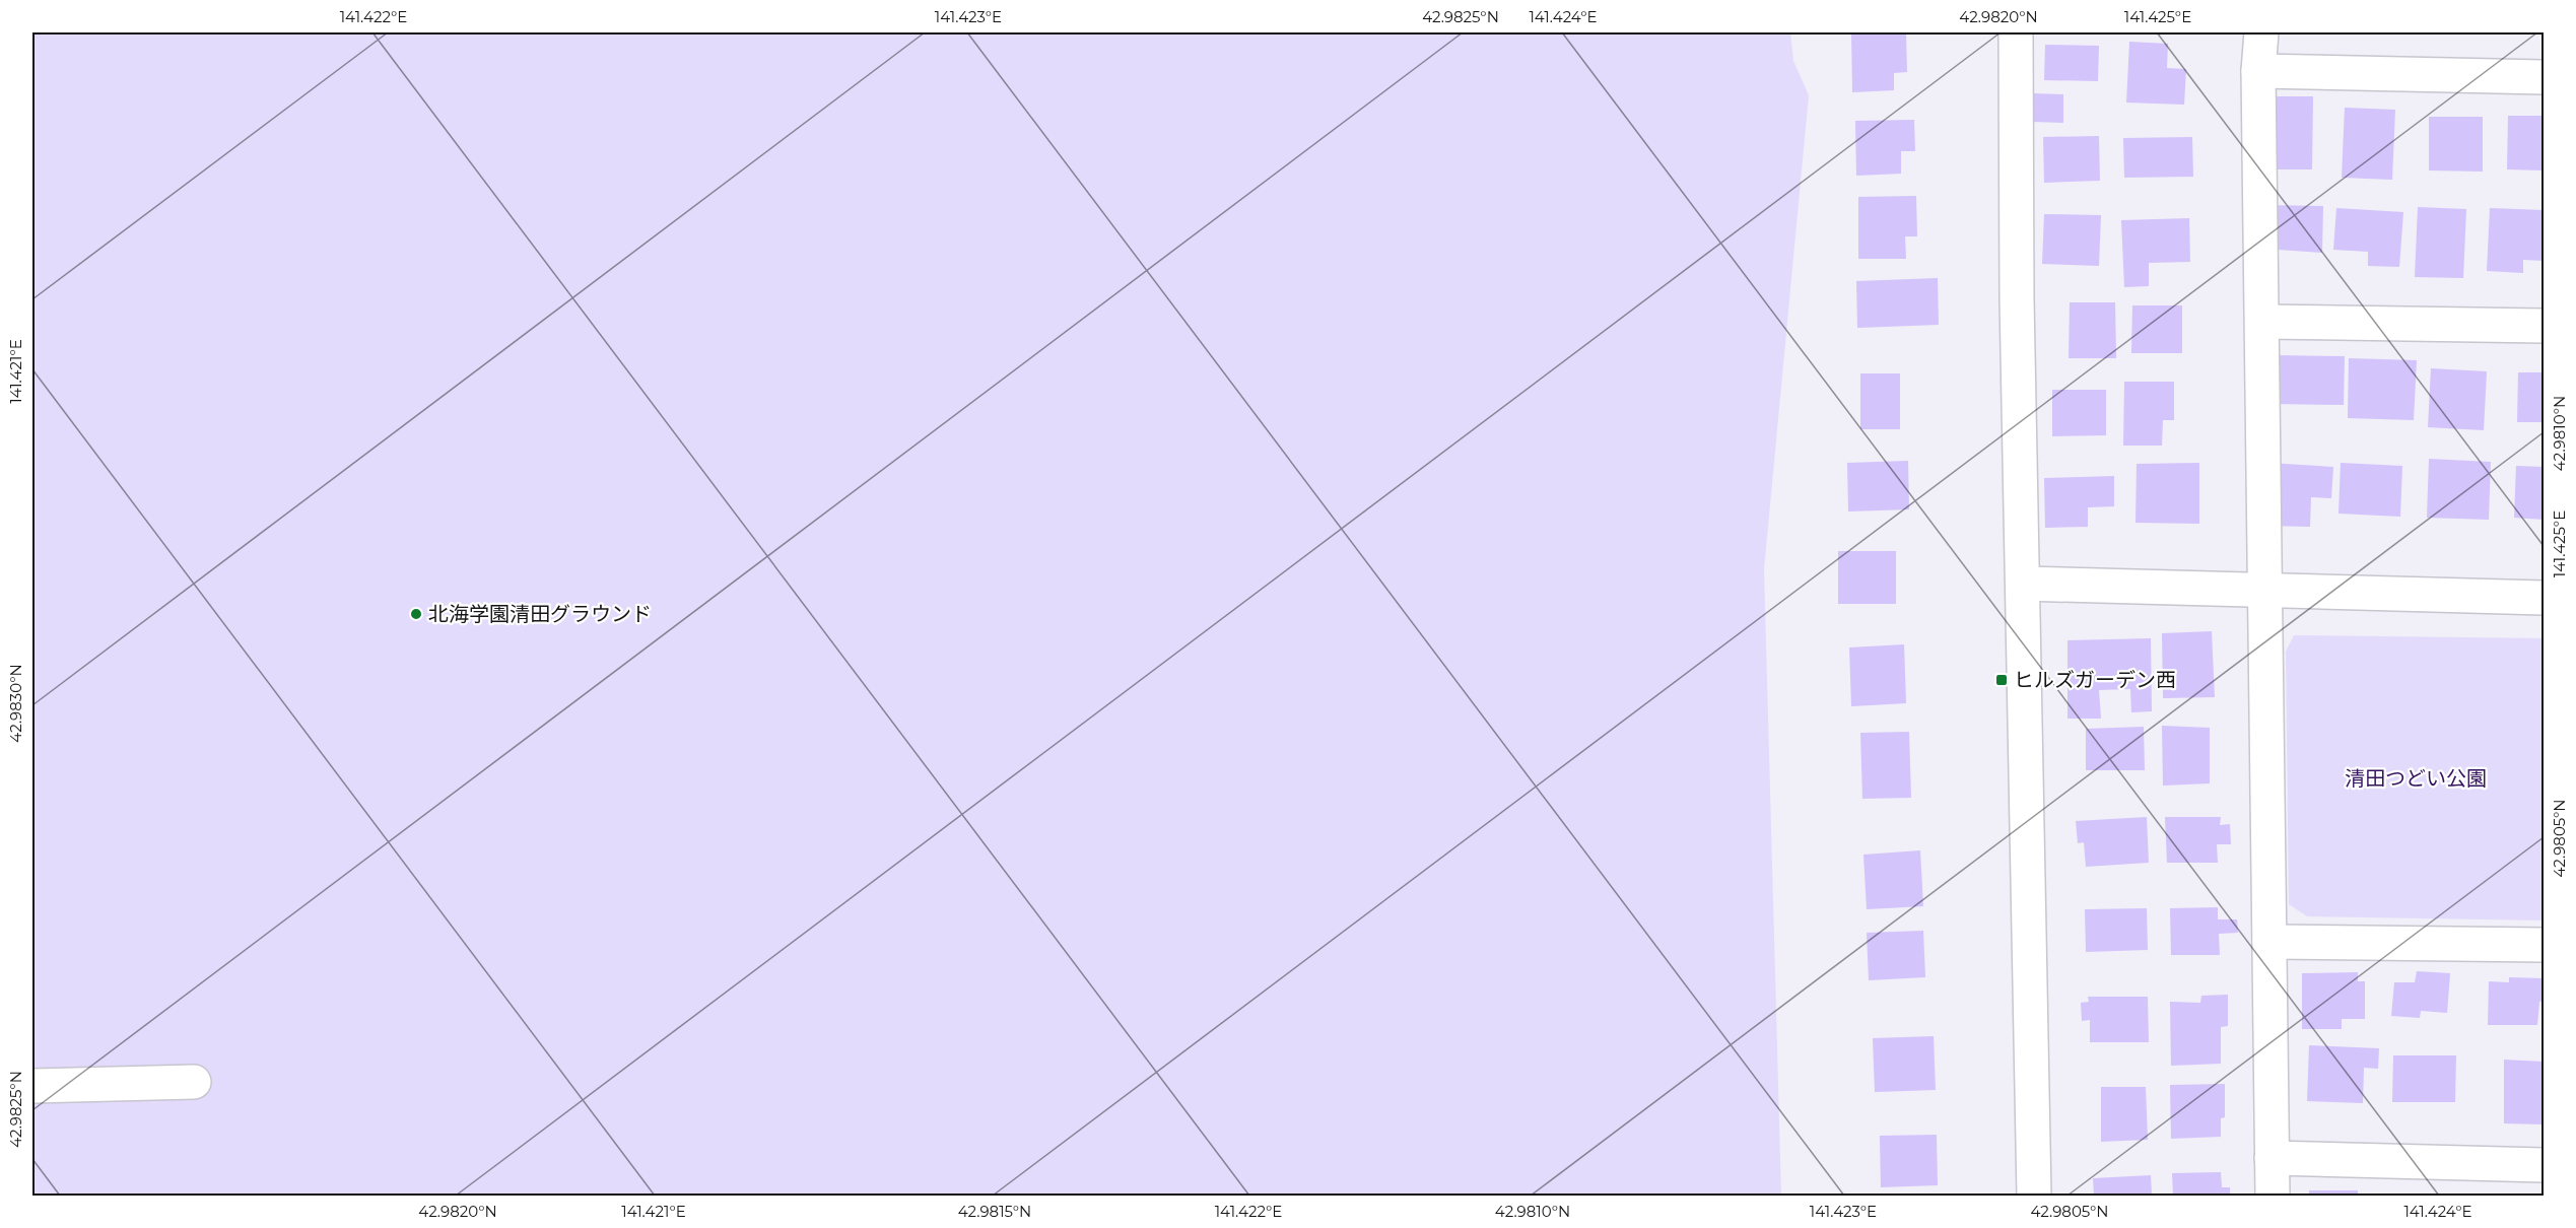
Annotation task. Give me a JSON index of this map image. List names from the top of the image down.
{
  "parks": ["清田つどい公園"],
  "places": {
    "other": ["北海学園清田グラウンド"],
    "transit": ["ヒルズガーデン西"]
  },
  "coordinates": [
    "141.422°E",
    "141.423°E",
    "42.9825°N",
    "141.424°E",
    "42.9820°N",
    "141.425°E",
    "141.421°E",
    "42.9810°N",
    "42.9830°N",
    "42.9805°N",
    "42.9815°N"
  ]
}
